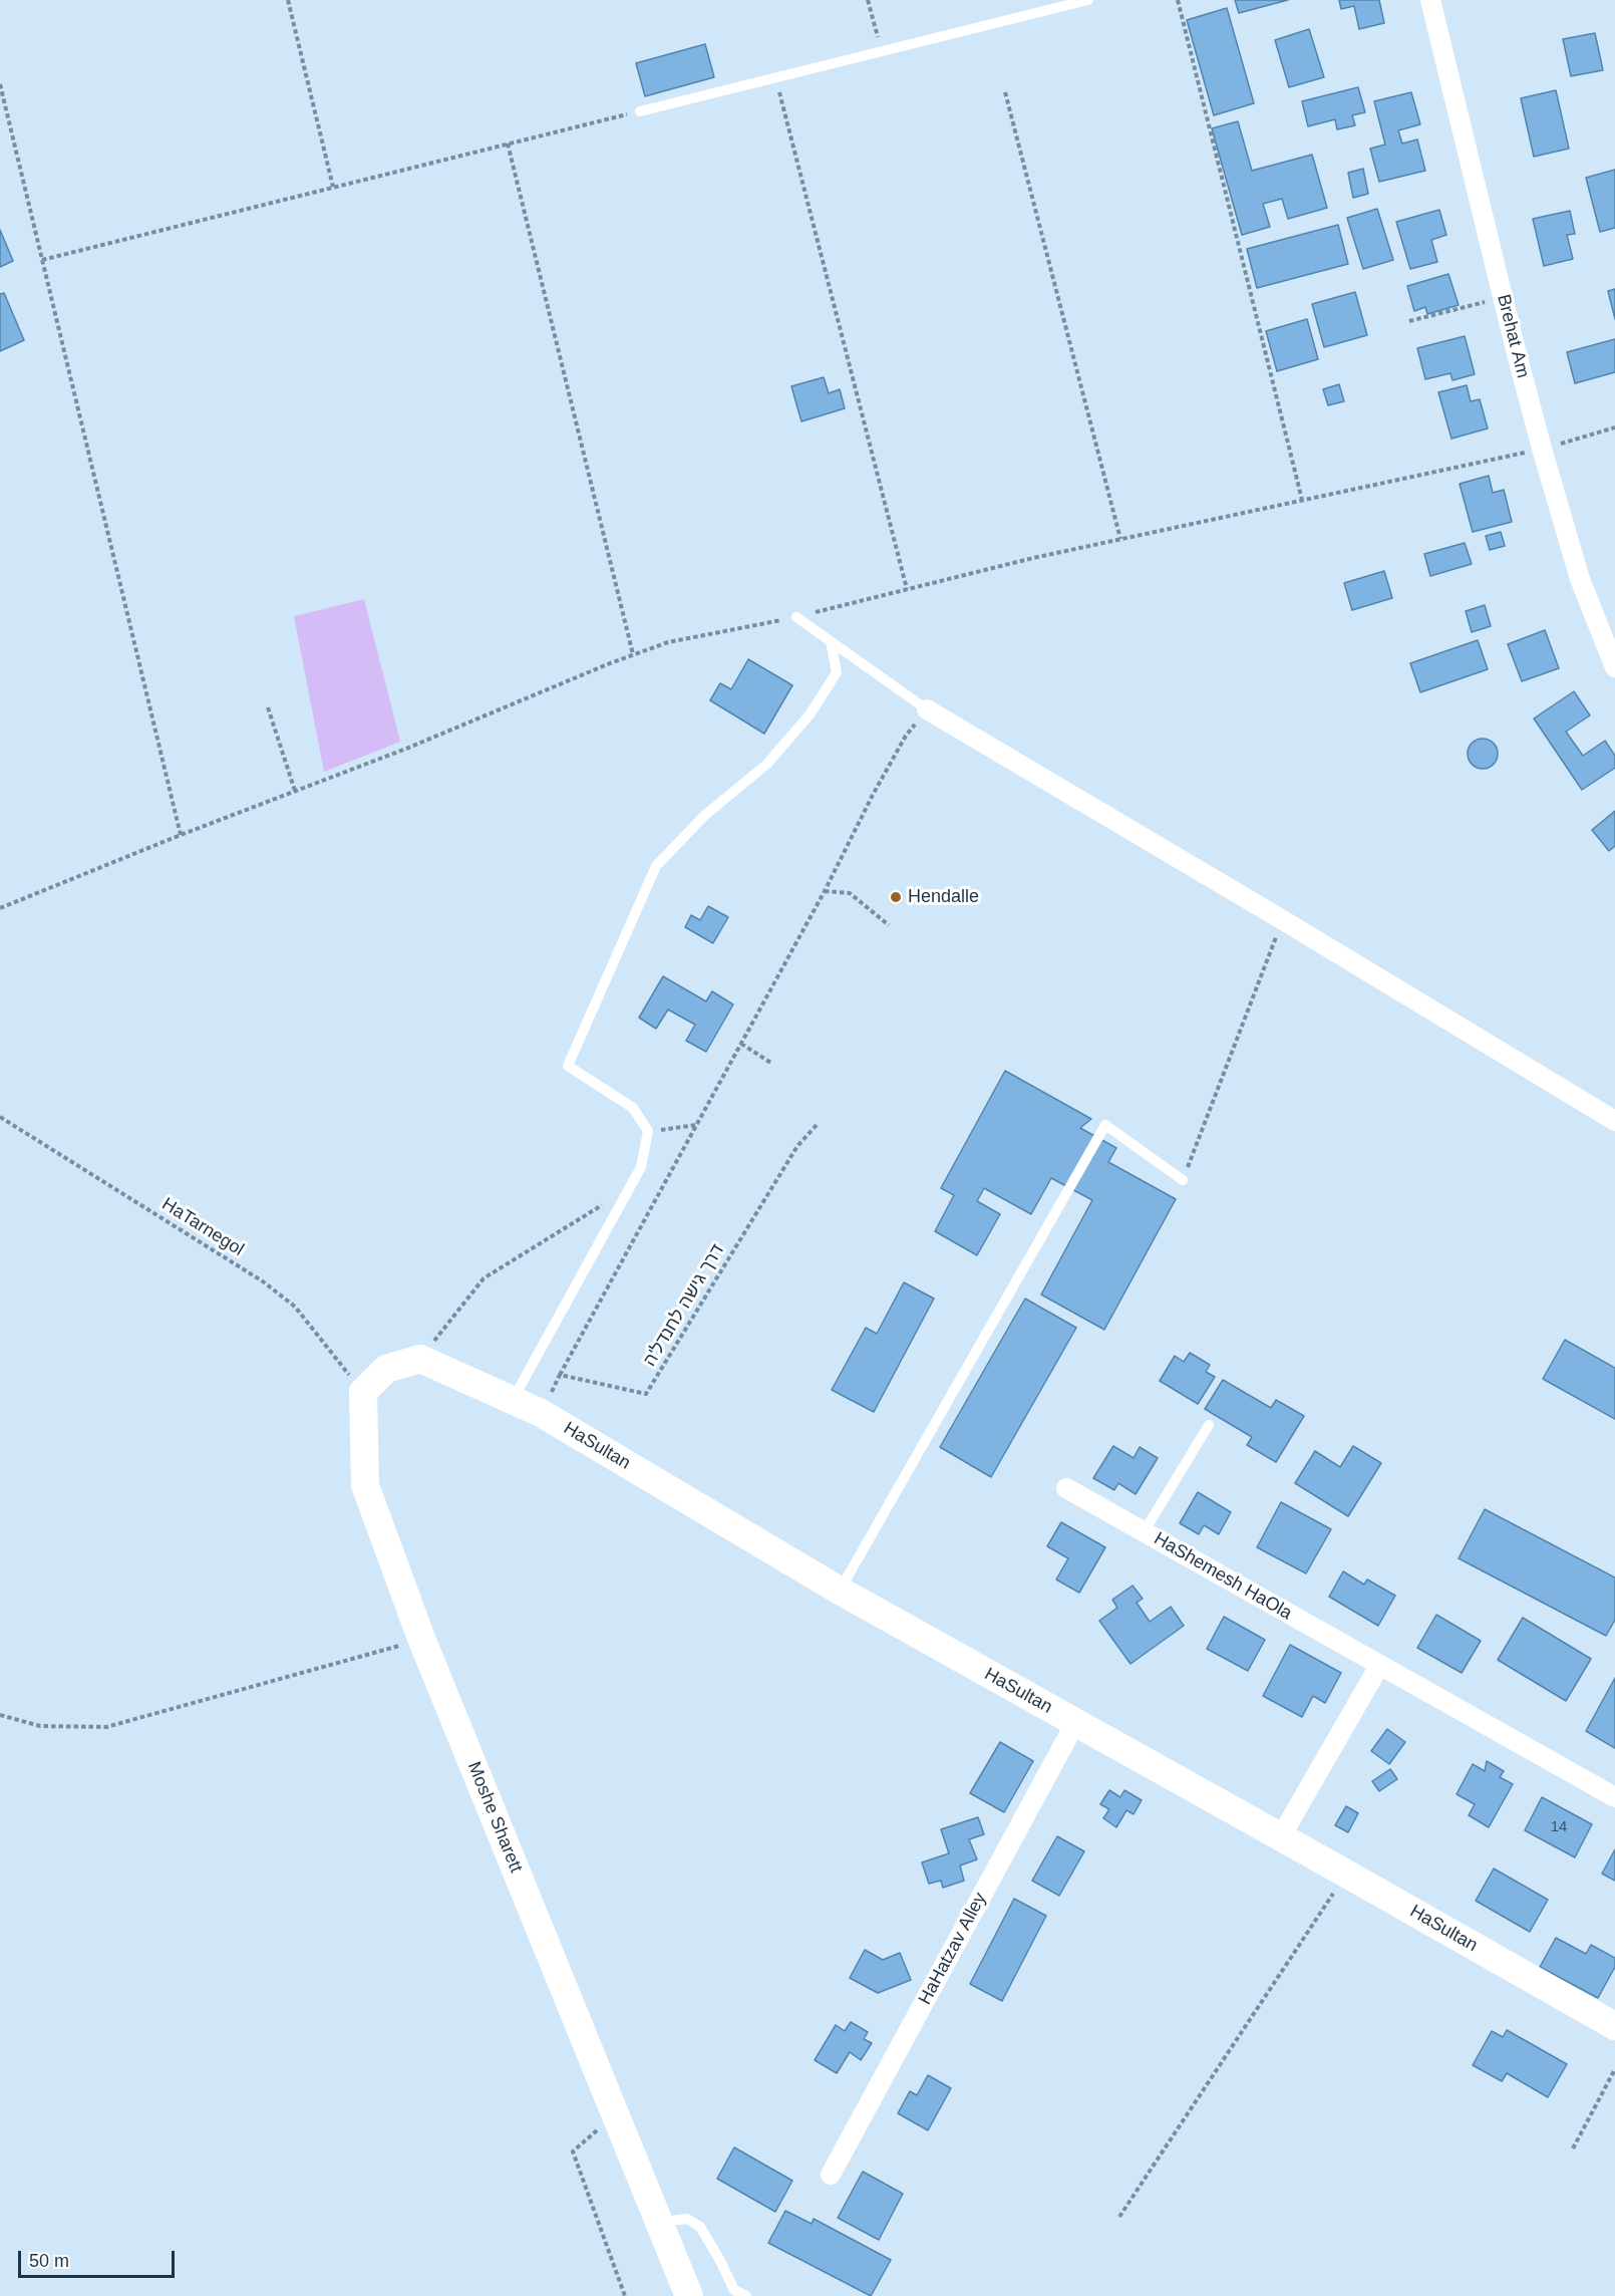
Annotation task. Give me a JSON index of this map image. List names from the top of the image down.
{
  "streets": {
    "street": [
      "Brehat Am",
      "HaSultan",
      "HaShemesh HaOla",
      "Moshe Sharett",
      "HaHatzav Alley"
    ],
    "path": ["HaTarnegol", "דרך גישה לחנדל'ה"]
  },
  "crossings": [
    ["HaTarnegol", "Moshe Sharett"],
    ["HaSultan", "HaHatzav Alley"]
  ],
  "places": ["Hendalle"],
  "house_numbers": ["14"],
  "scale_bar": "50 m"
}
